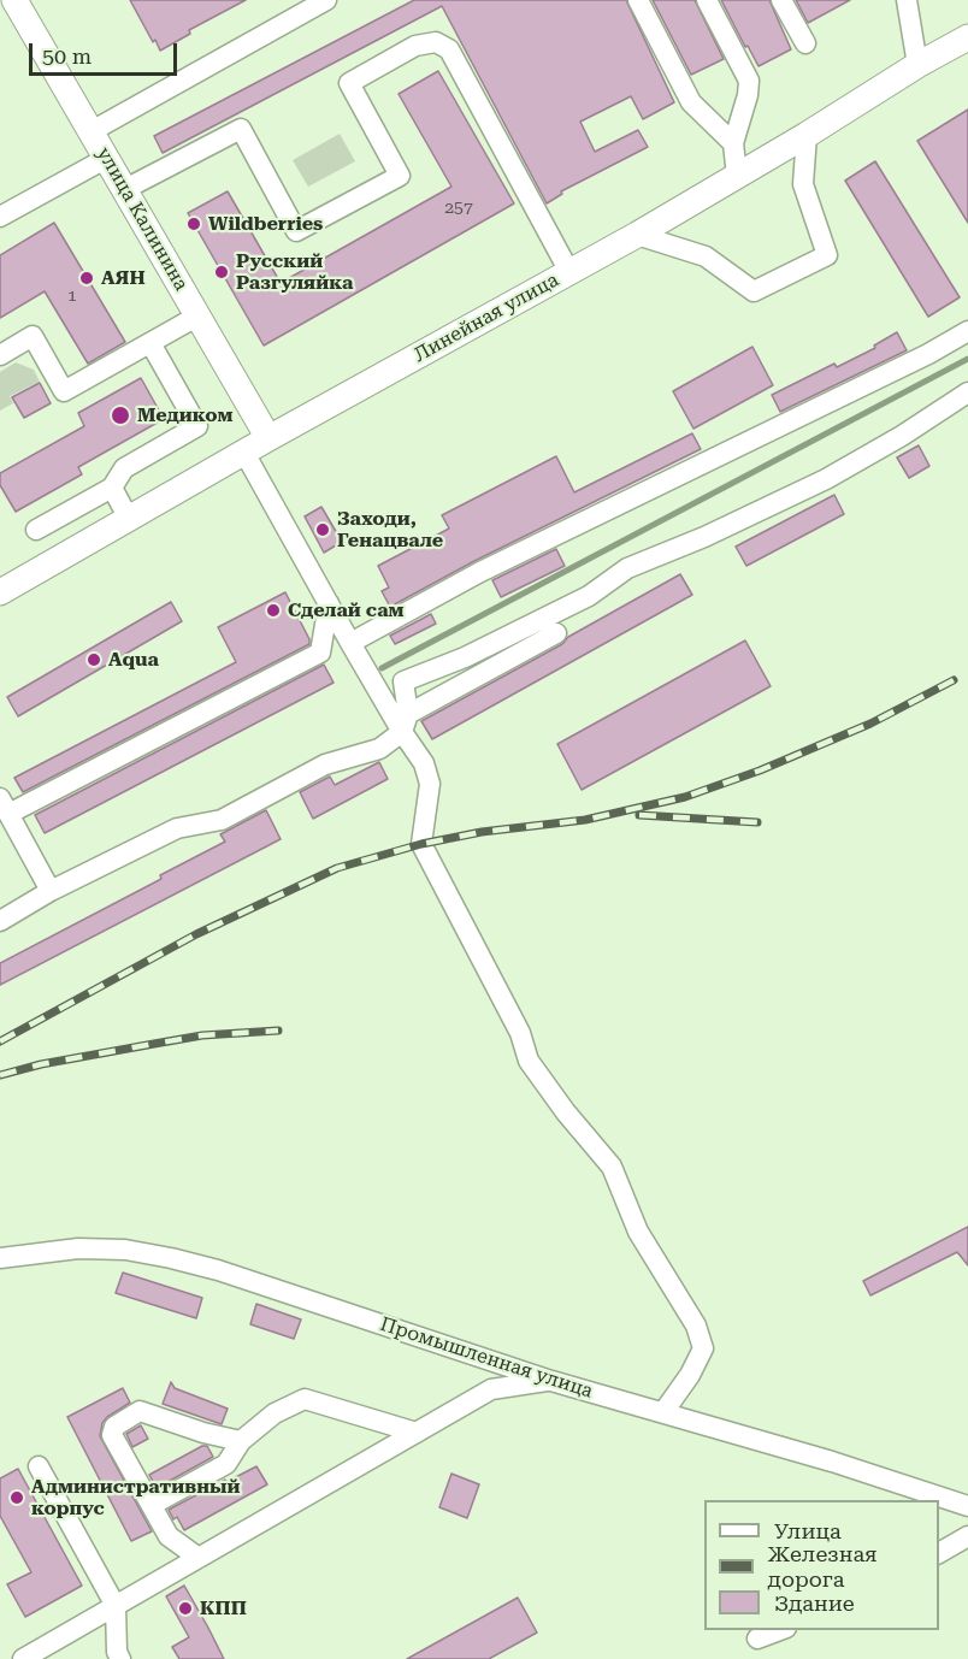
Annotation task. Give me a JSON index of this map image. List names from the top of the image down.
{
  "streets": {
    "main road": ["улица Калинина", "Линейная улица"],
    "street": ["Промышленная улица"]
  },
  "crossings": [
    ["улица Калинина", "Линейная улица"]
  ],
  "places": [
    "Wildberries",
    "Русский Разгуляйка",
    "АЯН",
    "Медиком",
    "Заходи, Генацвале",
    "Сделай сам",
    "Aqua",
    "Административный корпус",
    "КПП"
  ],
  "house_numbers": ["257", "1"],
  "legend": ["Улица", "Железная дорога", "Здание"],
  "scale_bar": "50 m"
}
